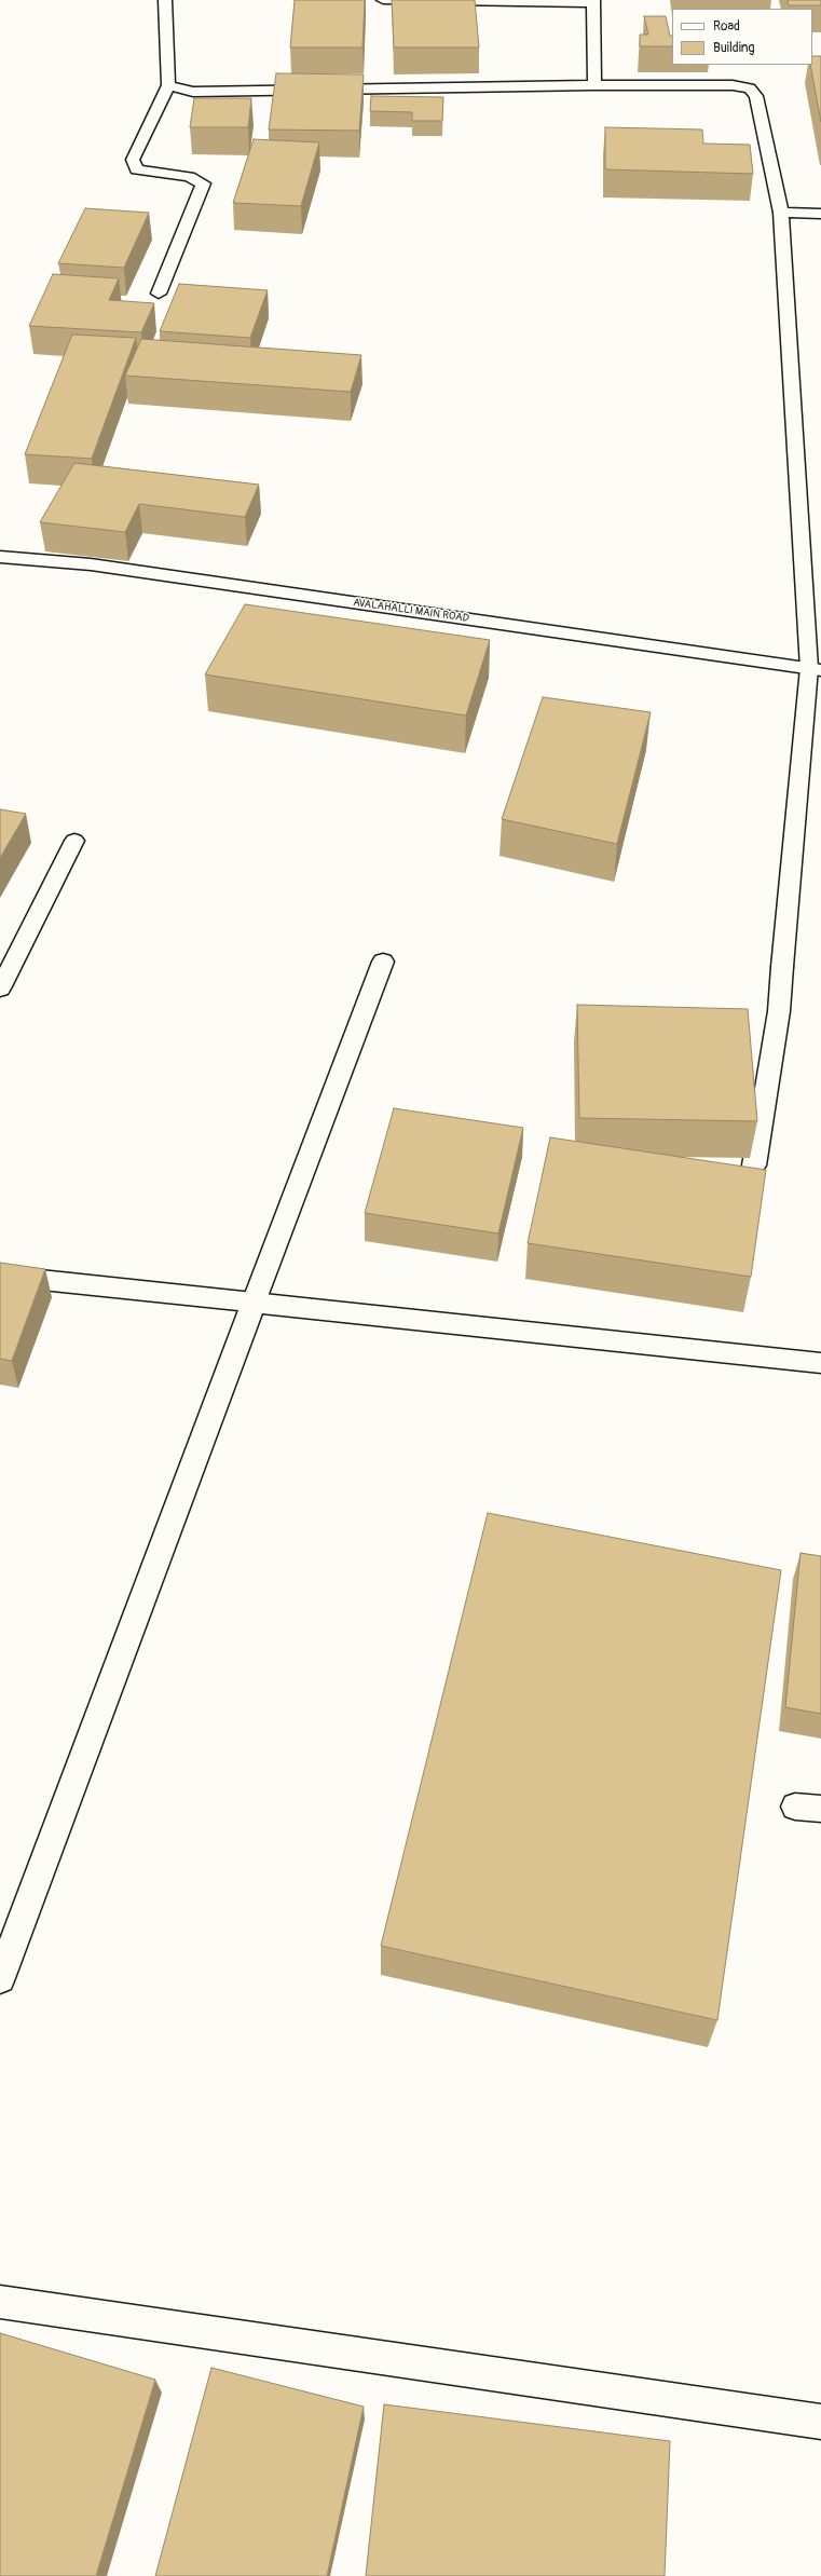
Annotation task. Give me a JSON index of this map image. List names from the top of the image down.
{
  "streets": {
    "street": ["AVALAHALLI MAIN ROAD"]
  },
  "legend": ["Road", "Building"]
}
